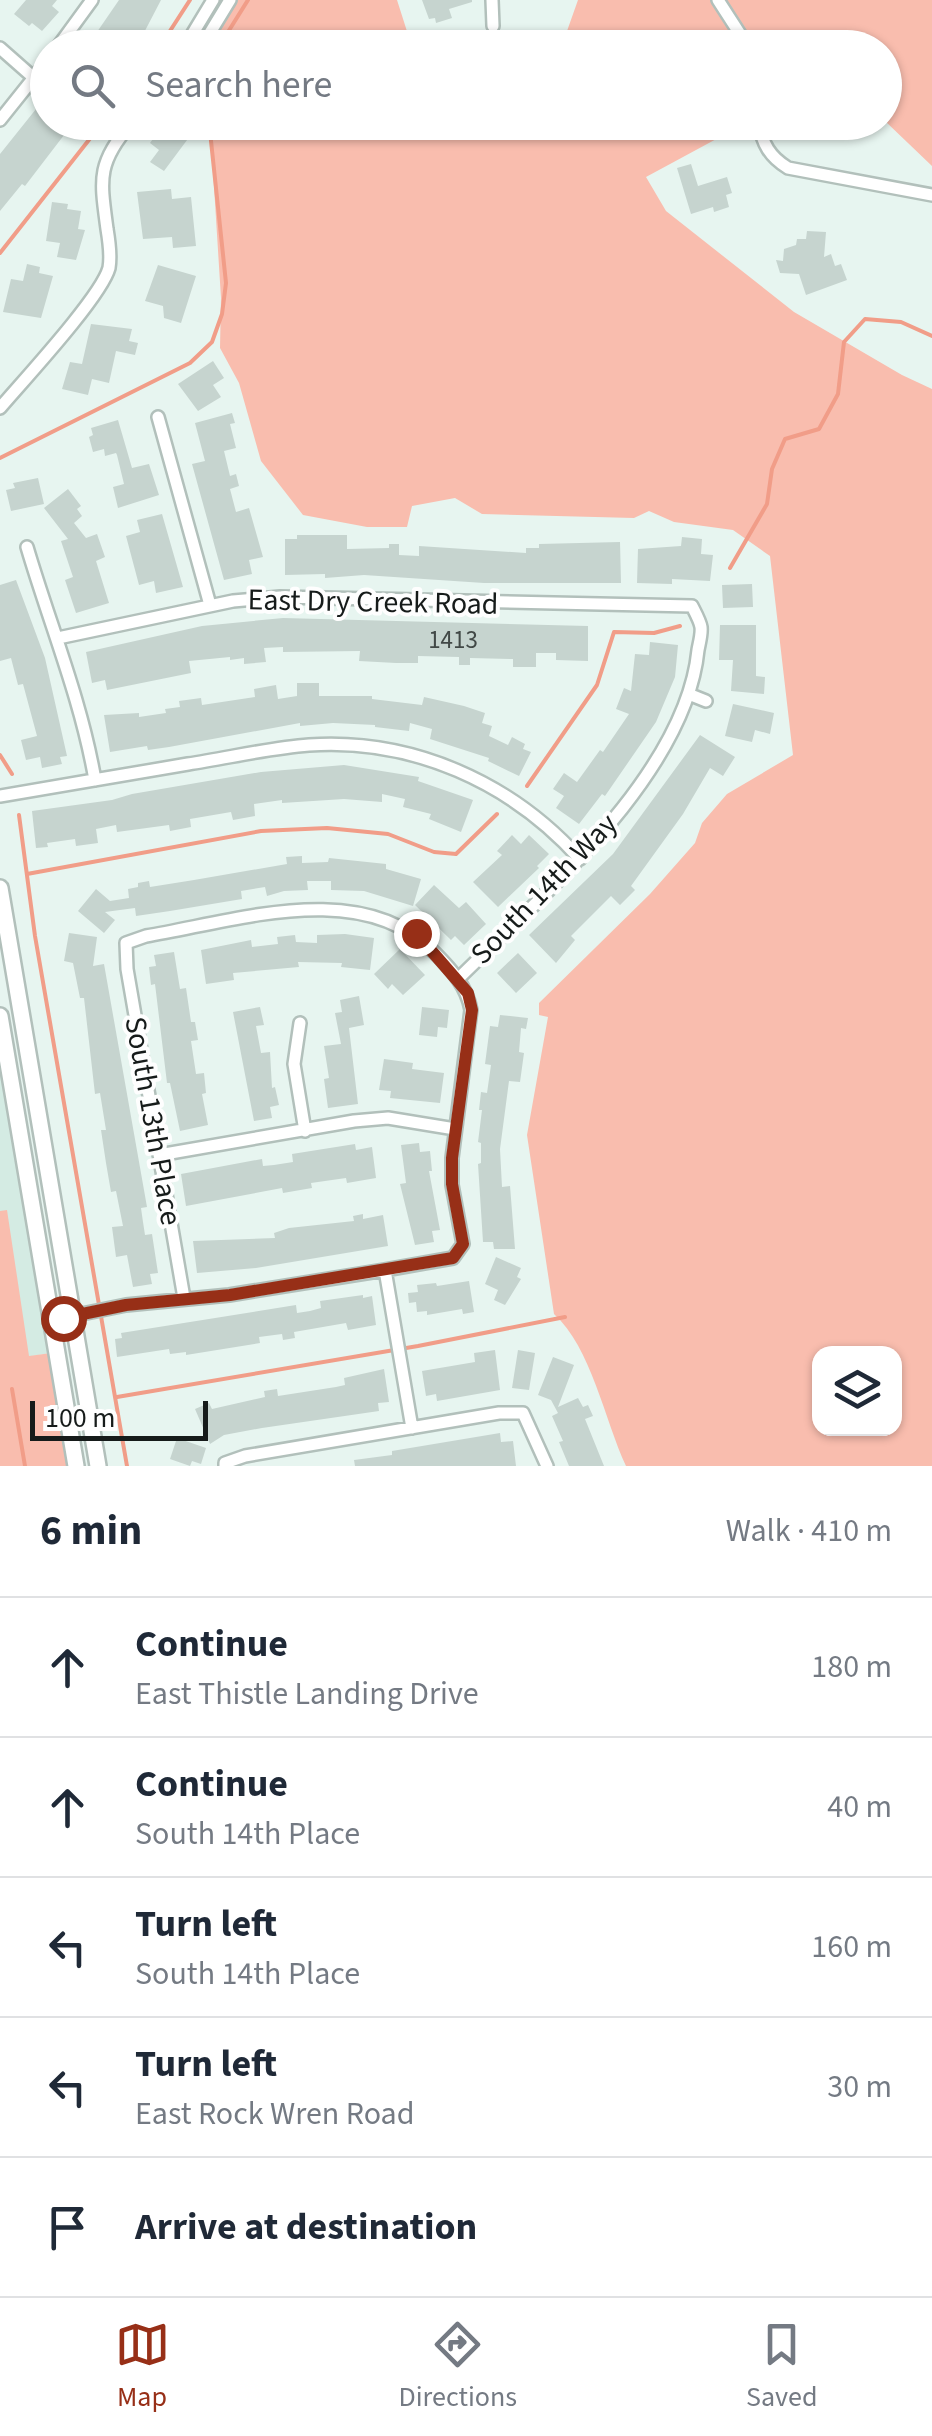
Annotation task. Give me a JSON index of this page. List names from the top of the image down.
{
  "streets": {
    "street": ["East Dry Creek Road", "South 14th Way", "South 13th Place"]
  },
  "crossings": [
    ["East Dry Creek Road", "South 14th Way"],
    ["South 14th Way", "South 13th Place"]
  ],
  "house_numbers": ["1413"],
  "scale_bar": "100 m",
  "page": {
    "search": "Search here",
    "scale": "100 m",
    "heading": ["6 min", "Walk · 410 m"],
    "list": [
      ["Continue", "East Thistle Landing Drive", "180 m"],
      ["Continue", "South 14th Place", "40 m"],
      ["Turn left", "South 14th Place", "160 m"],
      ["Turn left", "East Rock Wren Road", "30 m"],
      "Arrive at destination"
    ],
    "nav": ["Map", "Directions", "Saved"]
  }
}
